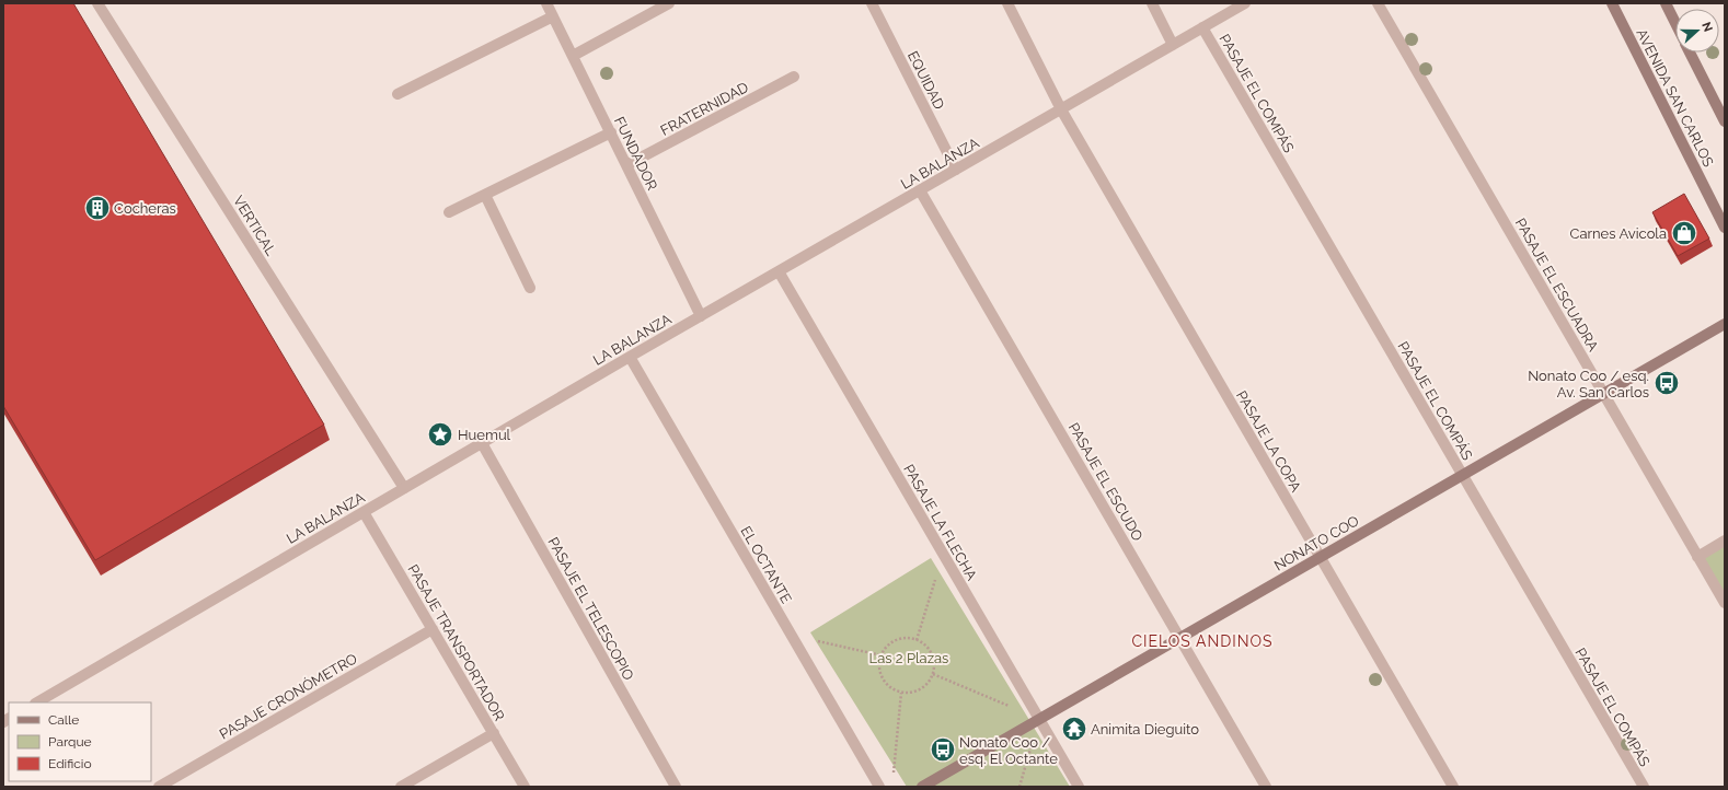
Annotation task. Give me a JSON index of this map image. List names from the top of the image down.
{
  "streets": {
    "main road": ["AVENIDA SAN CARLOS", "NONATO COO"],
    "street": [
      "EQUIDAD",
      "PASAJE EL COMPÁS",
      "FRATERNIDAD",
      "FUNDADOR",
      "LA BALANZA",
      "VERTICAL",
      "PASAJE EL ESCUADRA",
      "PASAJE LA COPA",
      "PASAJE EL ESCUDO",
      "PASAJE LA FLECHA",
      "EL OCTANTE",
      "PASAJE EL TELESCOPIO",
      "PASAJE TRANSPORTADOR",
      "PASAJE CRONÓMETRO"
    ]
  },
  "crossings": [
    ["EQUIDAD", "LA BALANZA"],
    ["PASAJE EL COMPÁS", "LA BALANZA"],
    ["PASAJE EL COMPÁS", "NONATO COO"],
    ["FRATERNIDAD", "FUNDADOR"],
    ["FUNDADOR", "LA BALANZA"],
    ["LA BALANZA", "VERTICAL"],
    ["LA BALANZA", "PASAJE LA COPA"],
    ["LA BALANZA", "PASAJE EL ESCUDO"],
    ["LA BALANZA", "PASAJE LA FLECHA"],
    ["LA BALANZA", "EL OCTANTE"],
    ["LA BALANZA", "PASAJE EL TELESCOPIO"],
    ["LA BALANZA", "PASAJE TRANSPORTADOR"],
    ["PASAJE EL ESCUADRA", "NONATO COO"],
    ["PASAJE LA COPA", "NONATO COO"],
    ["PASAJE EL ESCUDO", "NONATO COO"],
    ["PASAJE LA FLECHA", "NONATO COO"],
    ["PASAJE TRANSPORTADOR", "PASAJE CRONÓMETRO"]
  ],
  "districts": ["CIELOS ANDINOS"],
  "parks": ["Las 2 Plazas"],
  "places": {
    "building": ["Cocheras"],
    "shop": ["Carnes Avicola"],
    "bus stop": ["Nonato Coo / esq. Av. San Carlos", "Nonato Coo / esq. El Octante"],
    "place": ["Huemul"],
    "temple": ["Animita Dieguito"]
  },
  "legend": ["Calle", "Parque", "Edificio"],
  "north": "right"
}
